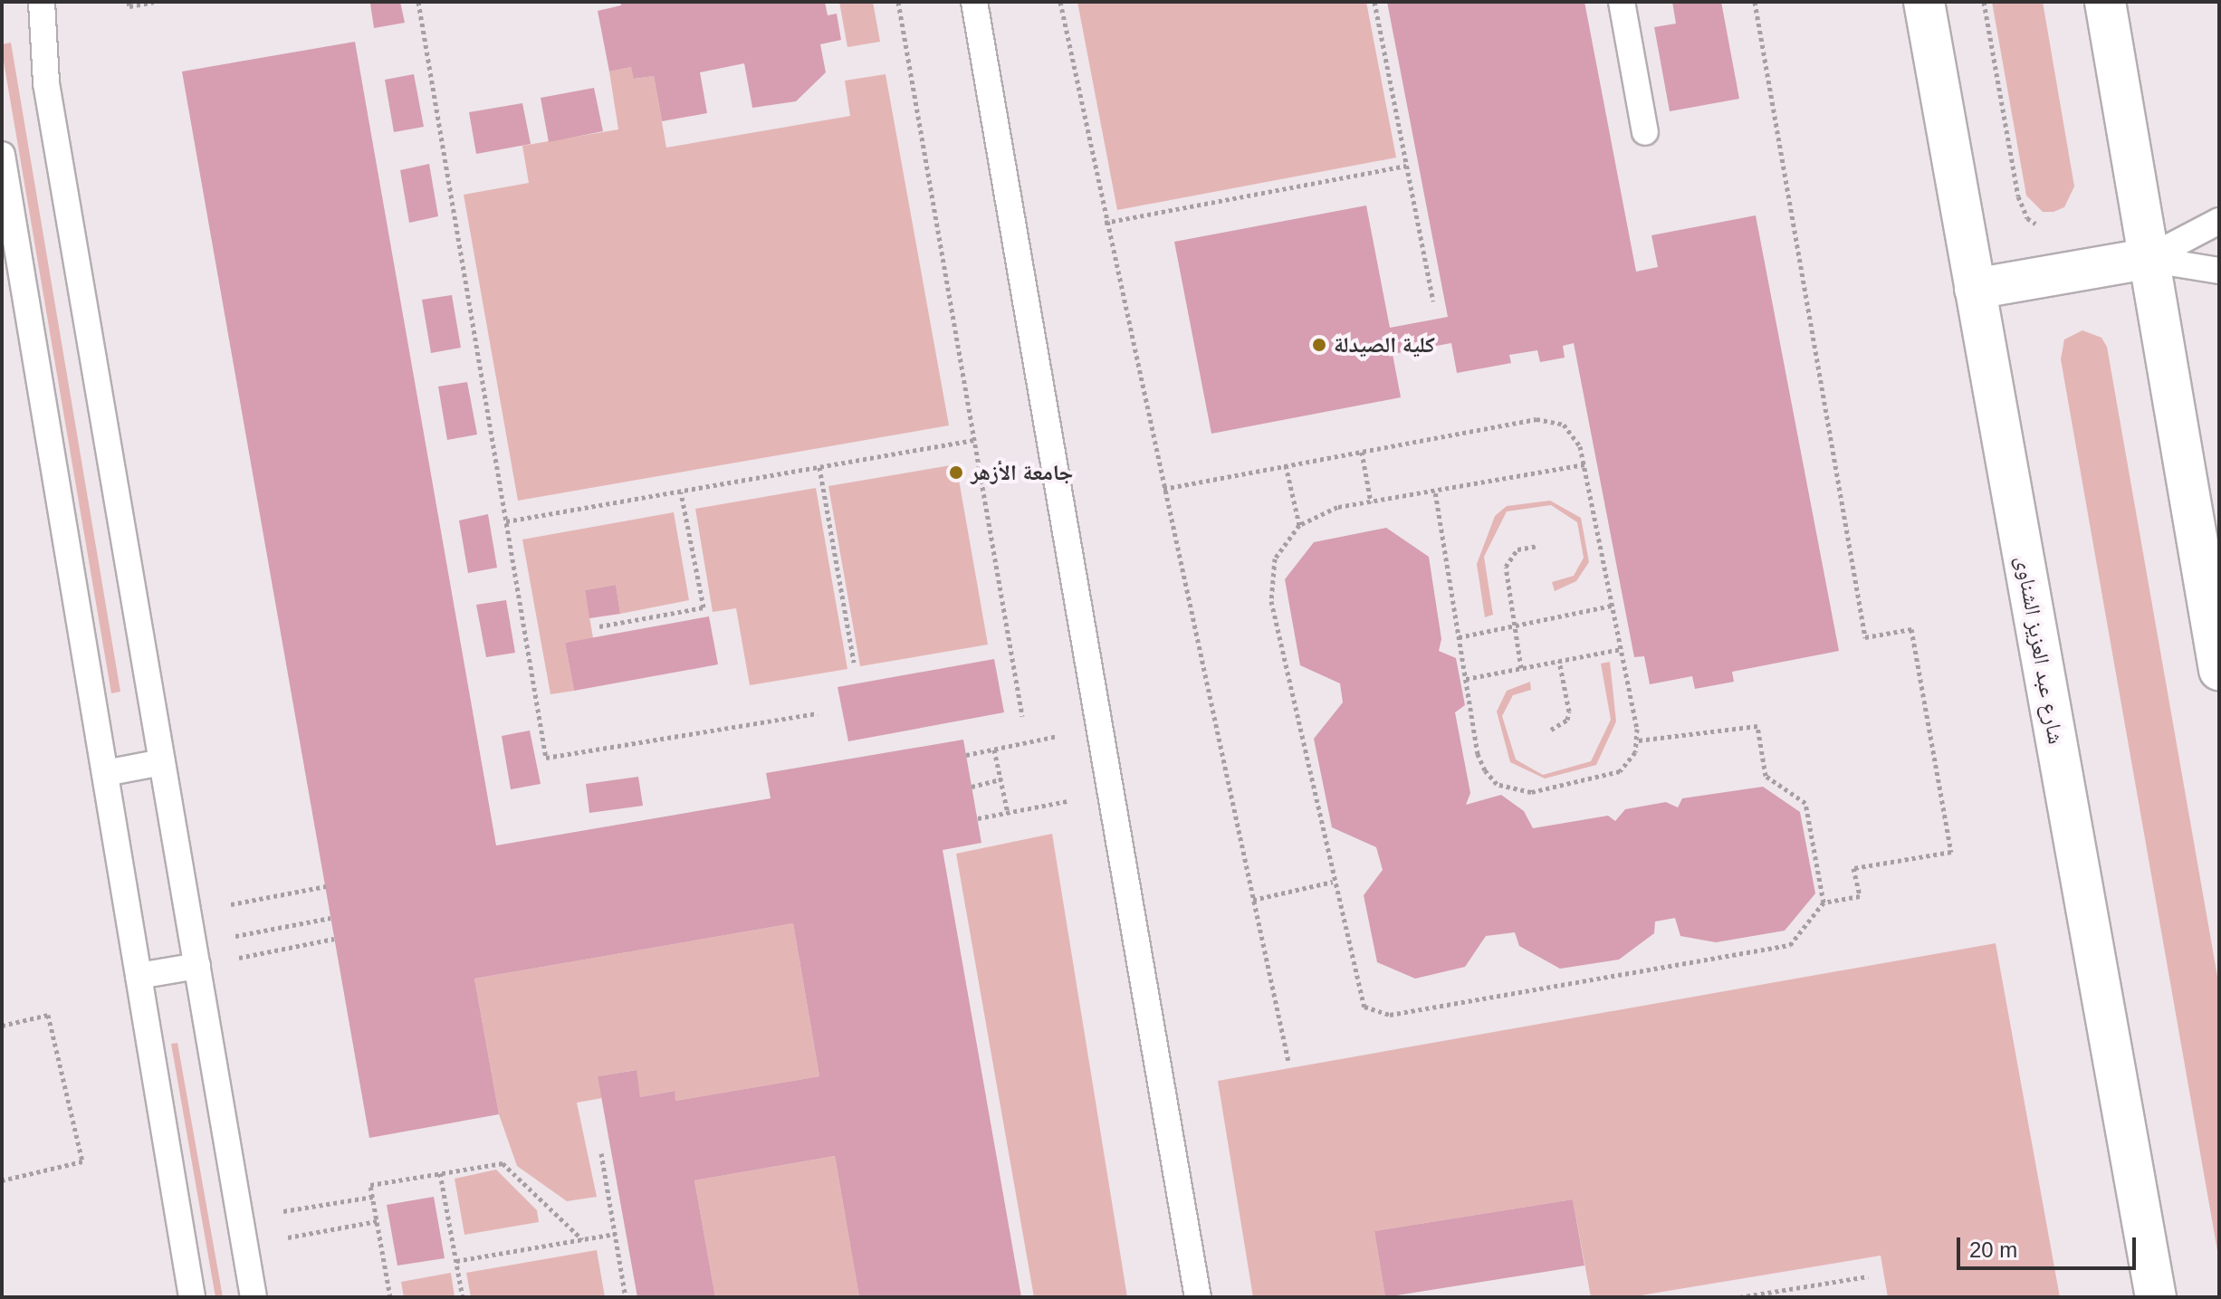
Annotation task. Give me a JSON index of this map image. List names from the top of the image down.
{
  "streets": {
    "street": ["شارع عبد العزيز الشناوى"]
  },
  "places": ["كلية الصيدلة", "جامعة الأزهر"],
  "scale_bar": "20 m"
}
